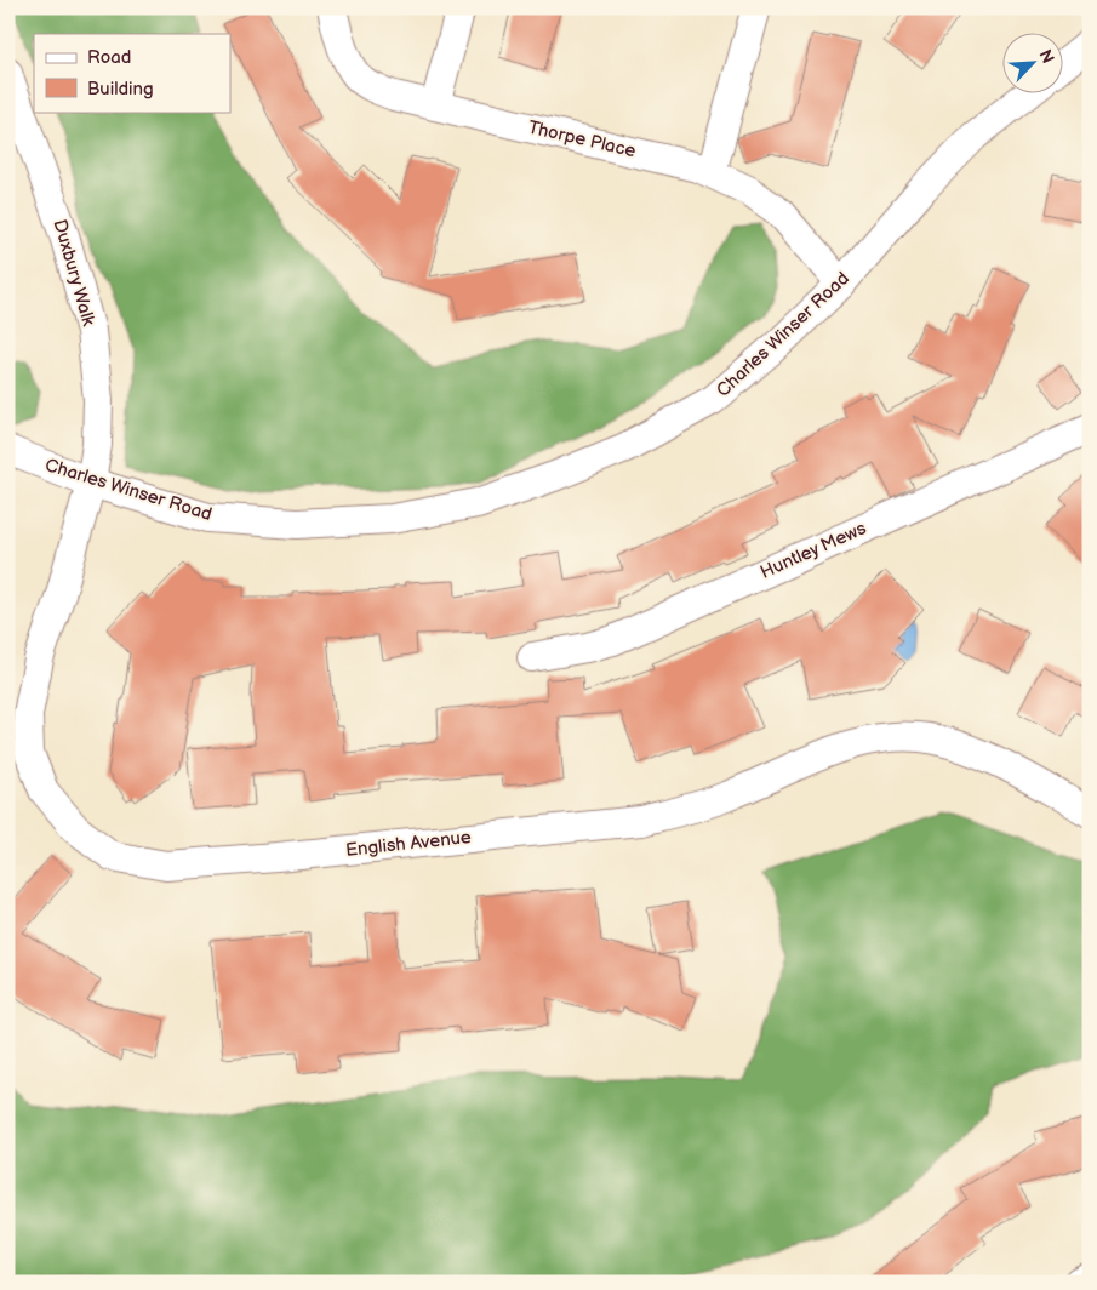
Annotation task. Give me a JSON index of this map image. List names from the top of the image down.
{
  "streets": {
    "street": [
      "Thorpe Place",
      "Duxbury Walk",
      "Charles Winser Road",
      "Huntley Mews",
      "English Avenue"
    ]
  },
  "crossings": [
    ["Thorpe Place", "Charles Winser Road"],
    ["Duxbury Walk", "Charles Winser Road"],
    ["Duxbury Walk", "English Avenue"],
    ["Charles Winser Road", "English Avenue"]
  ],
  "legend": ["Road", "Building"],
  "north": "top right"
}
